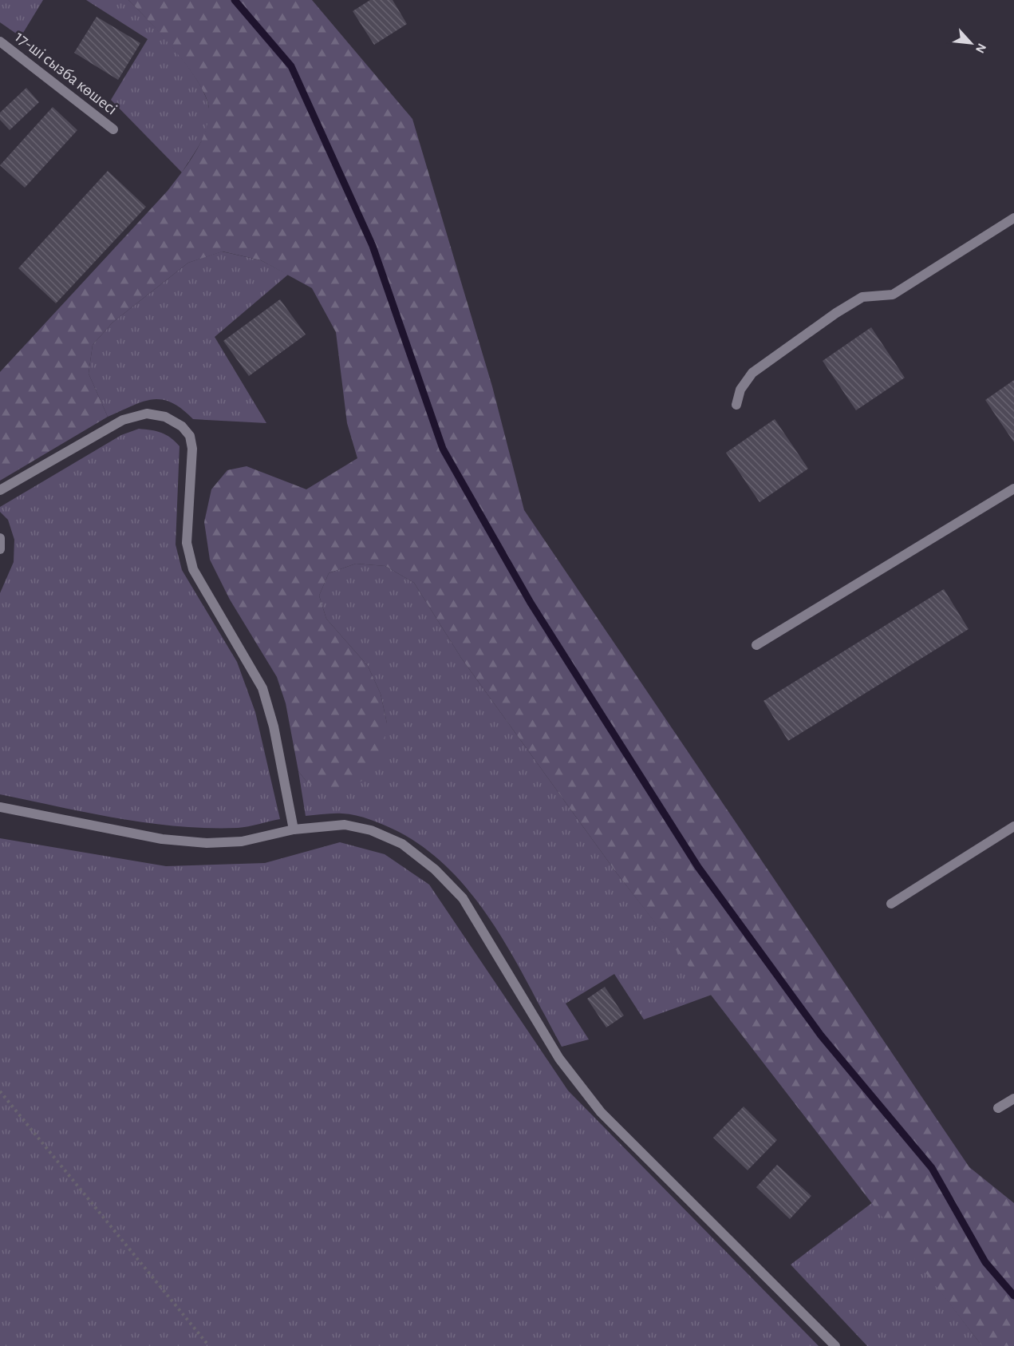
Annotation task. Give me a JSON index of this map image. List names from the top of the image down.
{
  "streets": {
    "street": ["17-ші сызба көшесі"]
  },
  "north": "bottom right"
}
